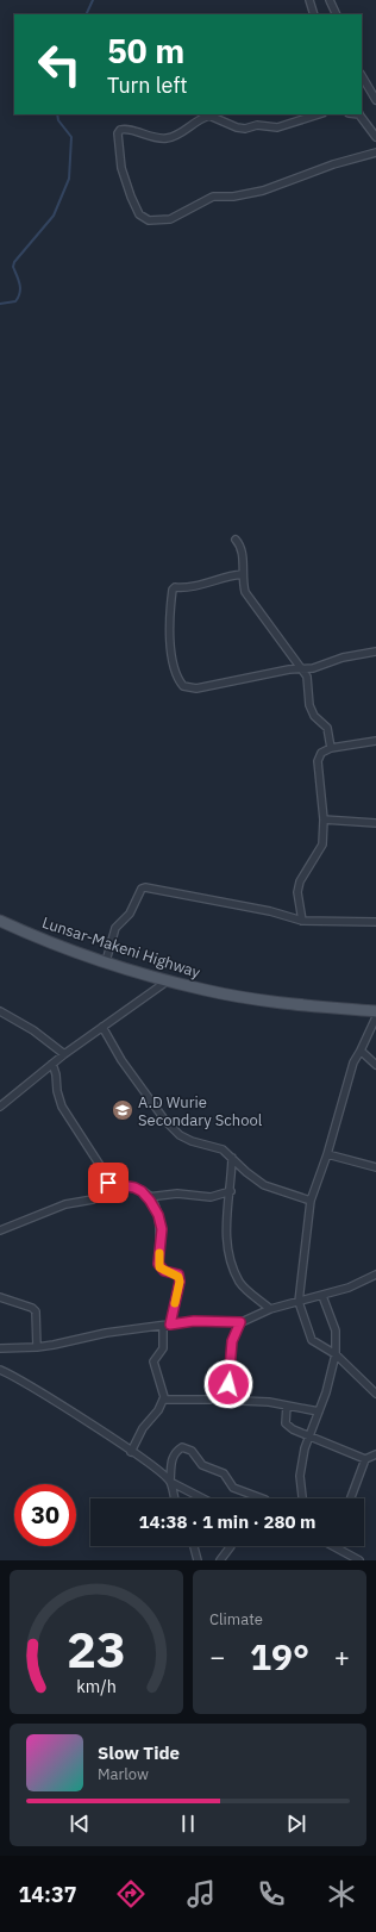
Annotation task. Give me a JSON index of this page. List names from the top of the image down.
{
  "streets": {
    "main road": ["Lunsar-Makeni Highway"]
  },
  "places": {
    "school or university": ["A.D Wurie Secondary School"]
  },
  "page": {
    "turn": ["50 m", "Turn left"],
    "limit": "30",
    "trip": "14:38 · 1 min · 280 m",
    "tile": "Climate",
    "heat": ["−", "19°", "+"],
    "song": ["Slow Tide", "Marlow"],
    "tabs": "14:37",
    "gauge": ["23", "km/h"]
  }
}
